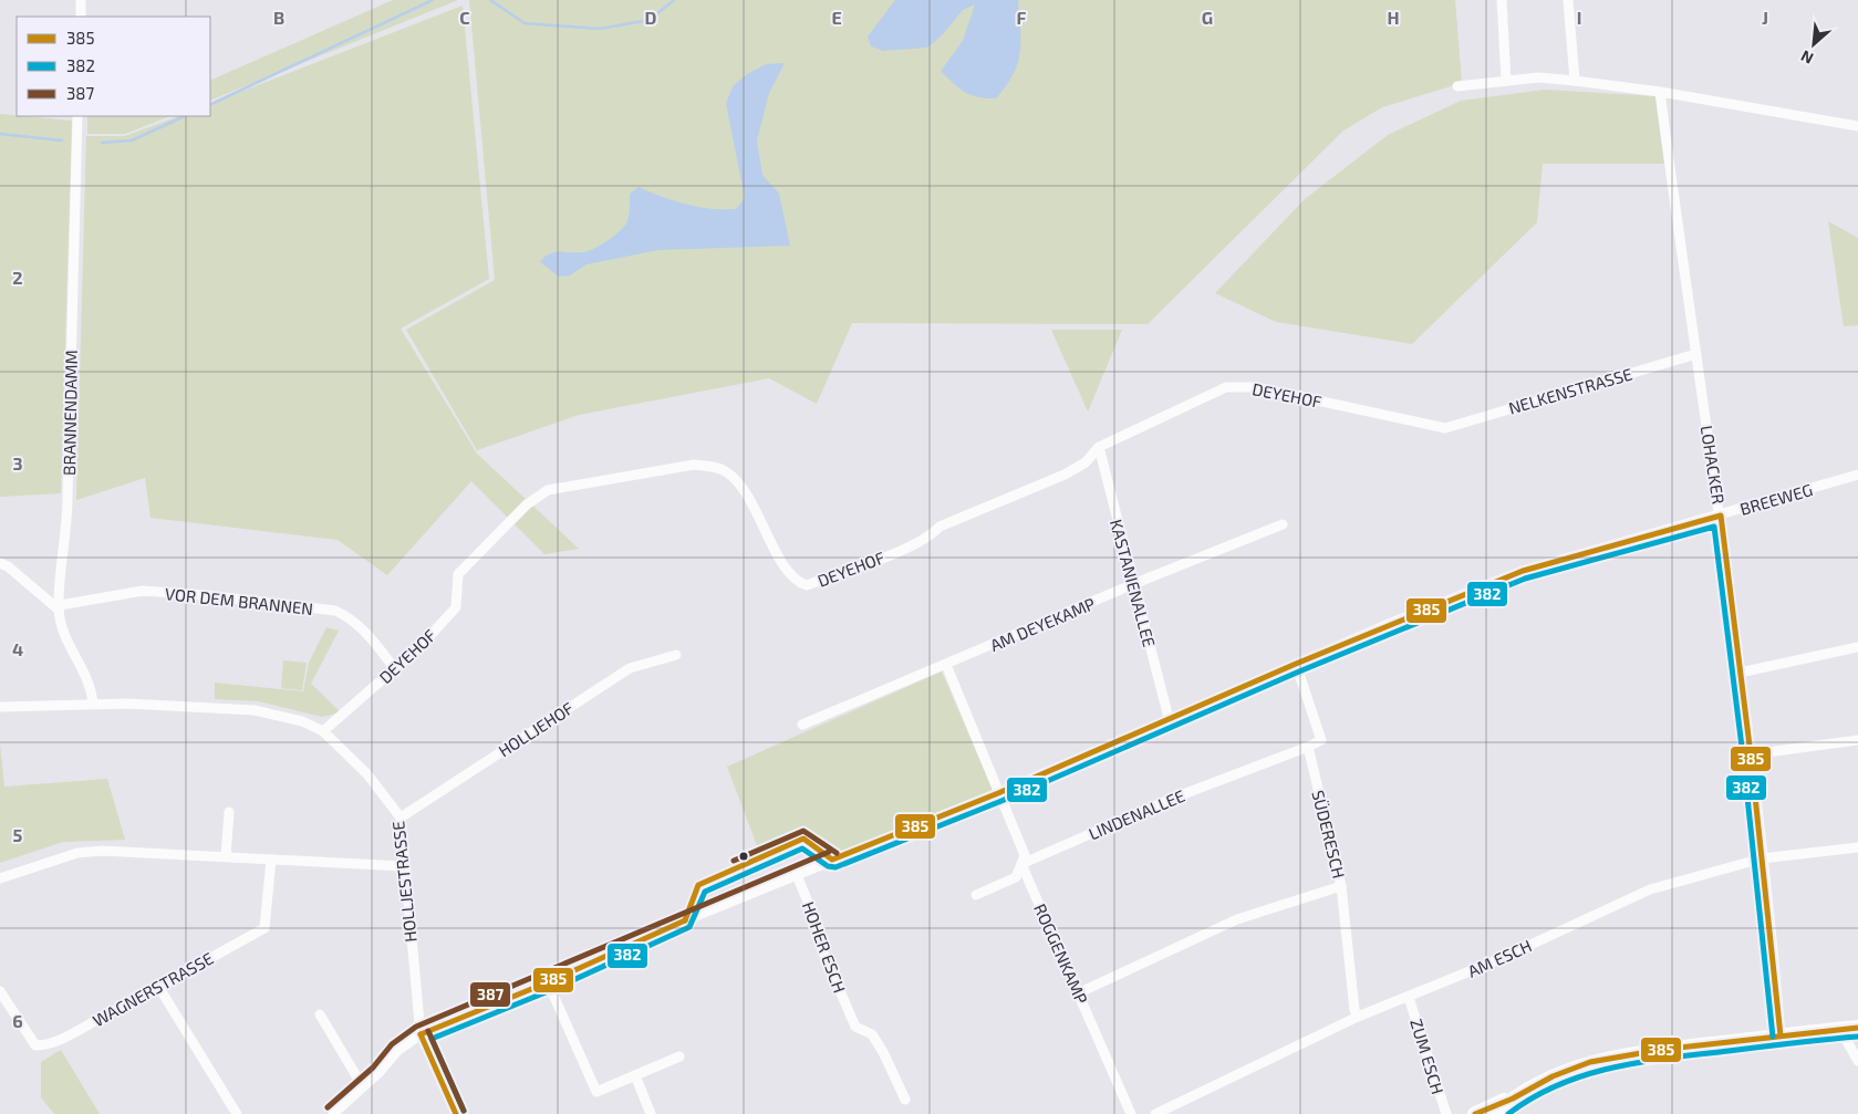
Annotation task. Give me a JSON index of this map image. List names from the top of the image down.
{
  "streets": {
    "street": [
      "NELKENSTRASSE",
      "DEYEHOF",
      "BRANNENDAMM",
      "LOHACKER",
      "BREEWEG",
      "KASTANIENALLEE",
      "VOR DEM BRANNEN",
      "AM DEYEKAMP",
      "HOLLJEHOF",
      "LINDENALLEE",
      "SÜDERESCH",
      "HOLLJESTRASSE",
      "HOHER ESCH",
      "ROGGENKAMP",
      "AM ESCH",
      "WAGNERSTRASSE",
      "ZUM ESCH"
    ]
  },
  "crossings": [
    ["NELKENSTRASSE", "DEYEHOF"],
    ["NELKENSTRASSE", "LOHACKER"],
    ["DEYEHOF", "KASTANIENALLEE"],
    ["DEYEHOF", "VOR DEM BRANNEN"],
    ["DEYEHOF", "HOLLJESTRASSE"],
    ["BRANNENDAMM", "VOR DEM BRANNEN"],
    ["BRANNENDAMM", "HOLLJESTRASSE"],
    ["LOHACKER", "BREEWEG"],
    ["LOHACKER", "AM ESCH"],
    ["BREEWEG", "KASTANIENALLEE"],
    ["BREEWEG", "HOLLJESTRASSE"],
    ["BREEWEG", "HOHER ESCH"],
    ["BREEWEG", "ROGGENKAMP"],
    ["KASTANIENALLEE", "AM DEYEKAMP"],
    ["AM DEYEKAMP", "ROGGENKAMP"],
    ["HOLLJEHOF", "HOLLJESTRASSE"],
    ["LINDENALLEE", "SÜDERESCH"],
    ["LINDENALLEE", "ROGGENKAMP"],
    ["SÜDERESCH", "AM ESCH"],
    ["AM ESCH", "ZUM ESCH"]
  ],
  "lines": ["transit line 385", "transit line 382", "transit line 387"],
  "legend": ["385", "382", "387"],
  "north": "bottom left",
  "grid": {
    "columns": [
      "B",
      "C",
      "D",
      "E",
      "F",
      "G",
      "H",
      "I",
      "J"
    ],
    "rows": [
      "2",
      "3",
      "4",
      "5",
      "6"
    ]
  }
}
